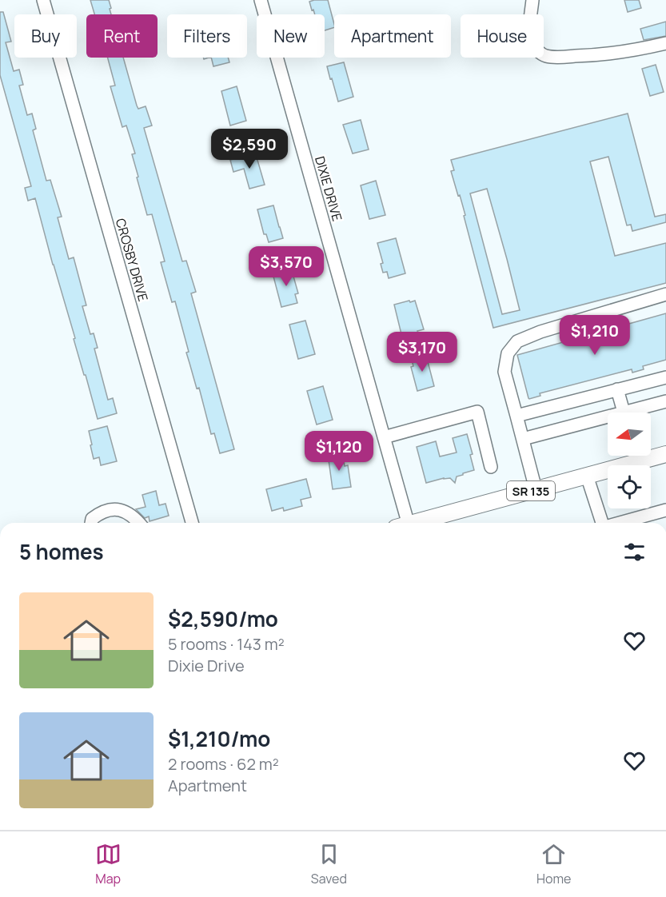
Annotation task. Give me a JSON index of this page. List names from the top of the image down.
{
  "streets": {
    "main road": ["SR 135"],
    "street": ["DIXIE DRIVE", "CROSBY DRIVE"]
  },
  "north": "left",
  "page": {
    "chip": [
      "Buy",
      "Rent",
      "Filters",
      "New",
      "Apartment",
      "House"
    ],
    "price": [
      "$2,590",
      "$3,570",
      "$1,210",
      "$3,170",
      "$1,120"
    ],
    "heading": "5 homes",
    "list": [
      {
        "name": "$2,590/mo",
        "note": "5 rooms · 143 m² · Dixie Drive"
      },
      {
        "name": "$1,210/mo",
        "note": "2 rooms · 62 m² · Apartment"
      }
    ],
    "tabs": ["Map", "Saved", "Home"]
  }
}
